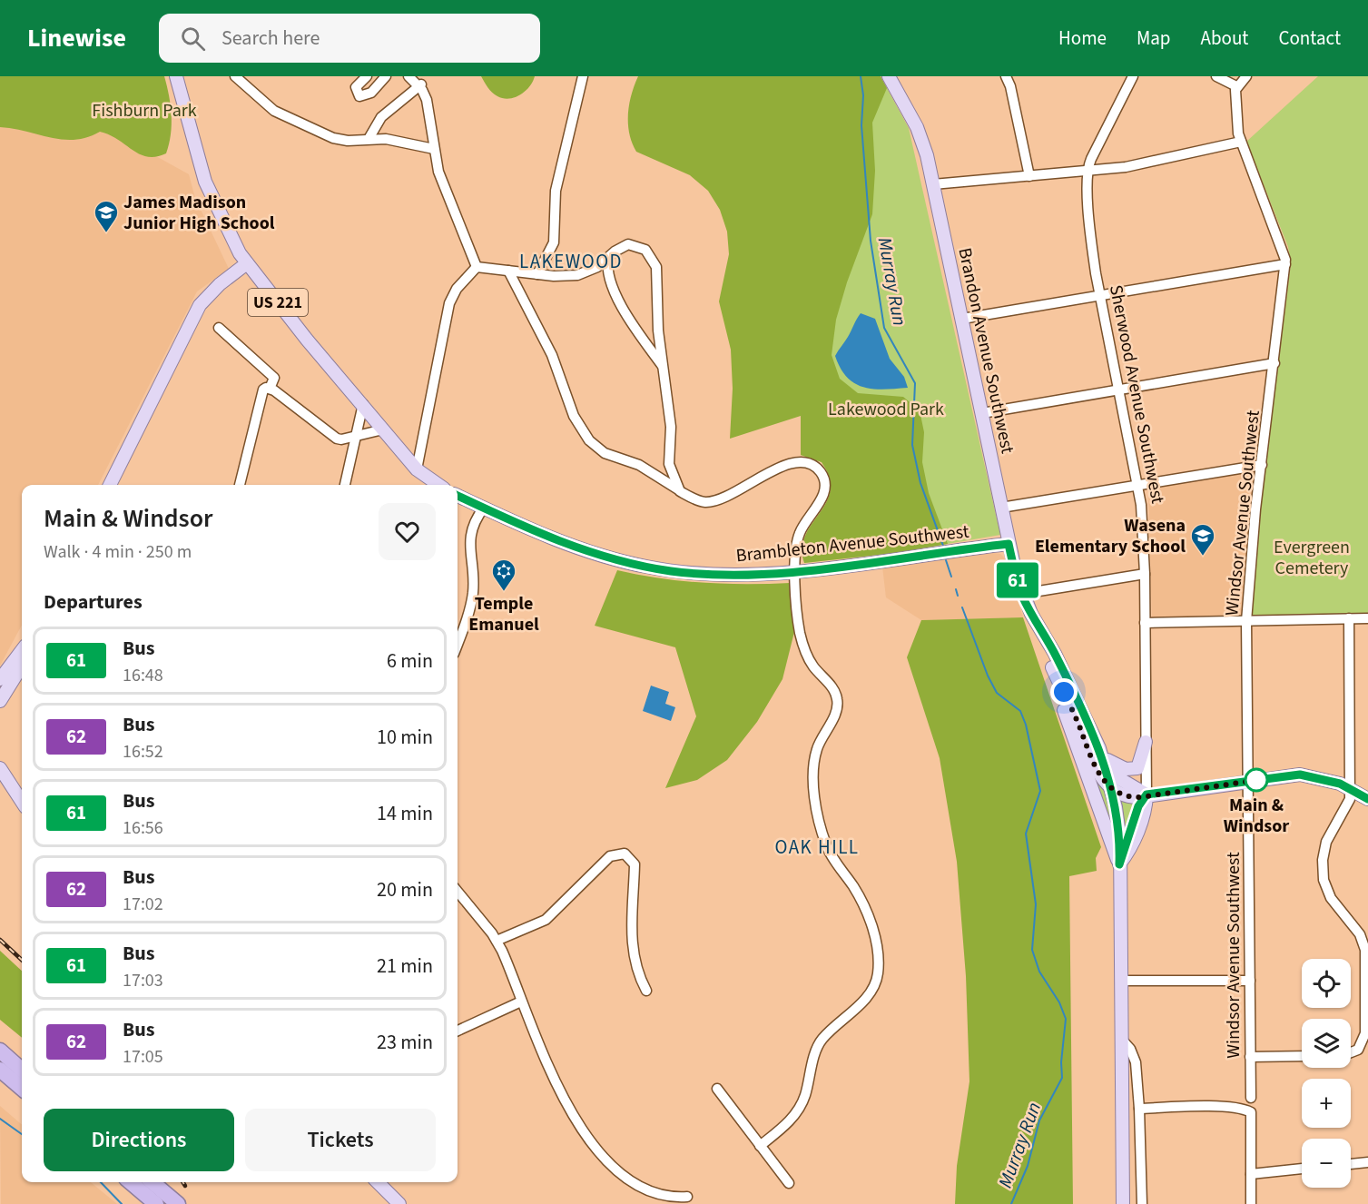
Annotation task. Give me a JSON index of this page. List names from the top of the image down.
{
  "streets": {
    "main road": [
      "US 221",
      "Brandon Avenue Southwest",
      "Sherwood Avenue Southwest",
      "Brambleton Avenue Southwest"
    ],
    "street": ["Windsor Avenue Southwest"]
  },
  "crossings": [
    ["Brandon Avenue Southwest", "Sherwood Avenue Southwest"],
    ["Brandon Avenue Southwest", "Windsor Avenue Southwest"],
    ["Brandon Avenue Southwest", "Brambleton Avenue Southwest"]
  ],
  "districts": ["LAKEWOOD", "OAK HILL"],
  "water": ["Murray Run"],
  "parks": ["Fishburn Park", "Lakewood Park", "Evergreen Cemetery"],
  "places": {
    "school or university": ["James Madison Junior High School", "Wasena Elementary School"],
    "synagogue": ["Temple Emanuel"],
    "other": ["Main & Windsor"]
  },
  "lines": ["bus line 61"],
  "page": {
    "header": "Linewise",
    "search": "Search here",
    "nav": [
      "Home",
      "Map",
      "About",
      "Contact"
    ],
    "on_map": "61",
    "heading": [
      ["Main & Windsor", "Walk · 4 min · 250 m"],
      "Departures"
    ],
    "list": [
      {
        "mark": "61",
        "name": "Bus",
        "note": "16:48",
        "value": "6 min"
      },
      {
        "mark": "62",
        "name": "Bus",
        "note": "16:52",
        "value": "10 min"
      },
      {
        "mark": "61",
        "name": "Bus",
        "note": "16:56",
        "value": "14 min"
      },
      {
        "mark": "62",
        "name": "Bus",
        "note": "17:02",
        "value": "20 min"
      },
      {
        "mark": "61",
        "name": "Bus",
        "note": "17:03",
        "value": "21 min"
      },
      {
        "mark": "62",
        "name": "Bus",
        "note": "17:05",
        "value": "23 min"
      }
    ],
    "map_buttons": ["+", "−"],
    "buttons": ["Directions", "Tickets"]
  }
}
